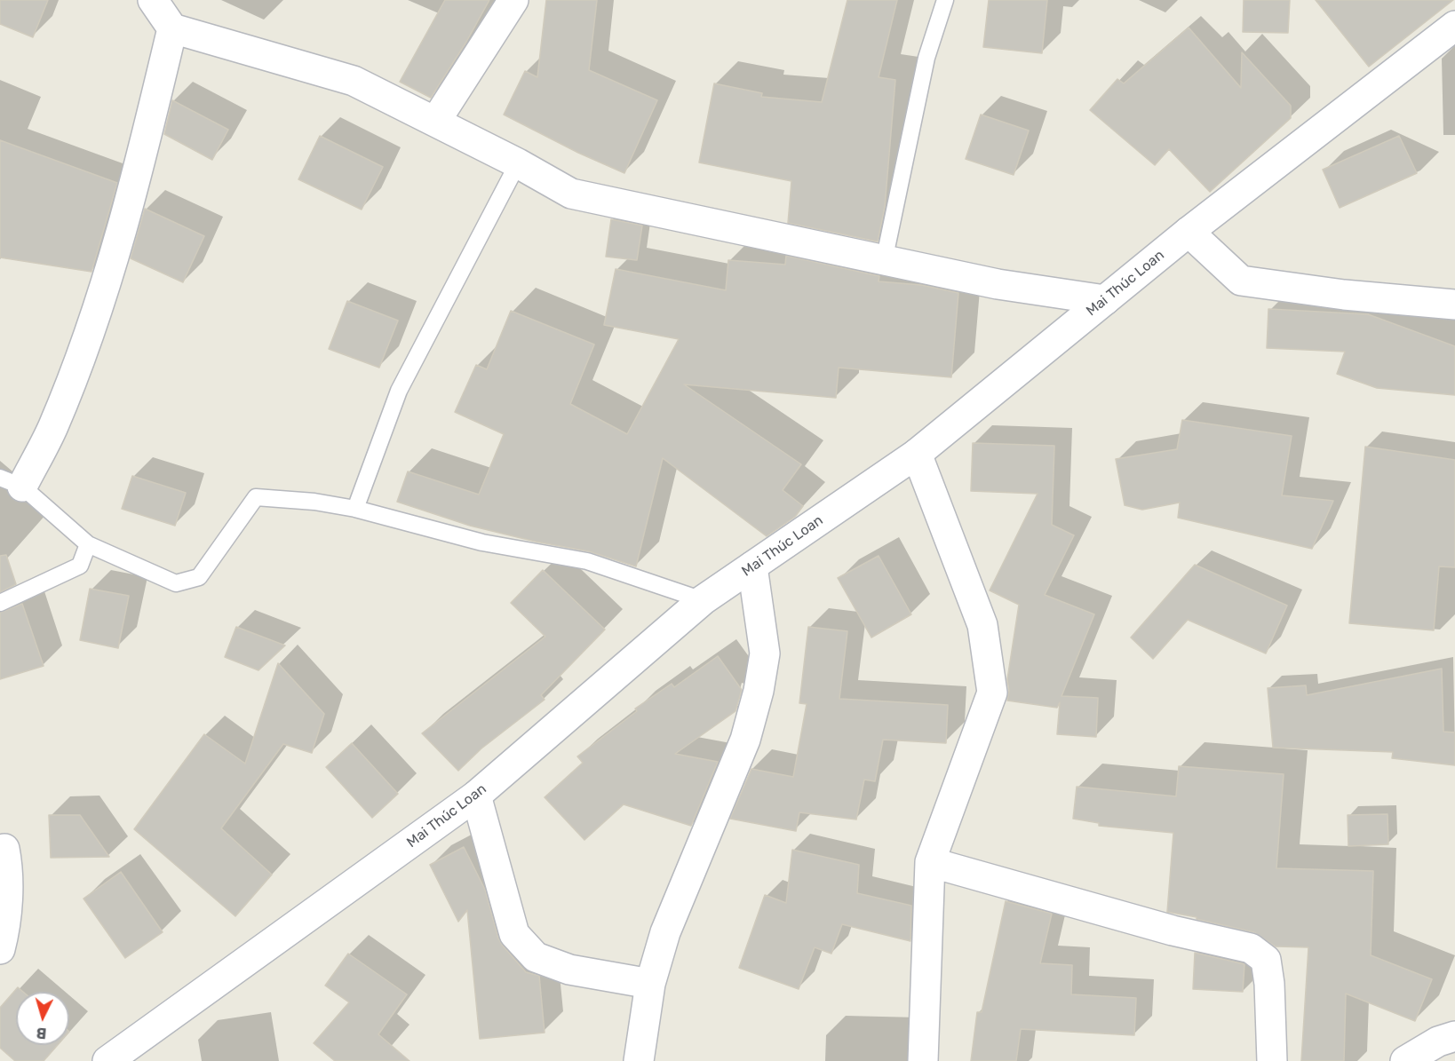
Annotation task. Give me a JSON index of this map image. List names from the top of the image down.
{
  "streets": {
    "street": ["Mai Thúc Loan"]
  },
  "north": "bottom"
}
